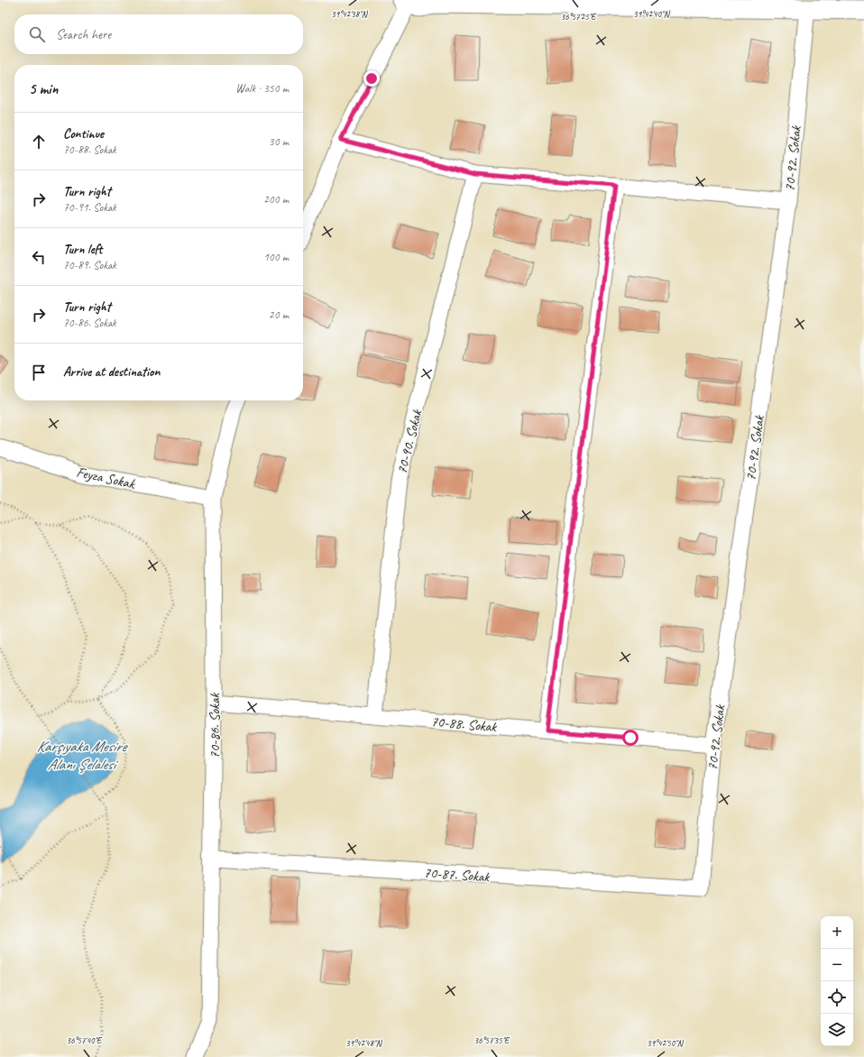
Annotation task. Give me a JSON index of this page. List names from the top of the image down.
{
  "streets": {
    "street": [
      "70-92. Sokak",
      "70-90. Sokak",
      "Feyza Sokak",
      "70-88. Sokak",
      "70-86. Sokak",
      "70-87. Sokak"
    ]
  },
  "crossings": [
    ["70-92. Sokak", "70-88. Sokak"],
    ["70-92. Sokak", "70-87. Sokak"],
    ["70-90. Sokak", "70-88. Sokak"],
    ["Feyza Sokak", "70-86. Sokak"],
    ["70-88. Sokak", "70-86. Sokak"],
    ["70-86. Sokak", "70-87. Sokak"]
  ],
  "water": ["Karşıyaka Mesire Alanı Şelalesi"],
  "page": {
    "search": "Search here",
    "heading": ["5 min", "Walk · 350 m"],
    "list": [
      ["Continue", "70-88. Sokak", "30 m"],
      ["Turn right", "70-91. Sokak", "200 m"],
      ["Turn left", "70-89. Sokak", "100 m"],
      ["Turn right", "70-86. Sokak", "20 m"],
      "Arrive at destination"
    ],
    "map_buttons": ["+", "−"]
  },
  "coordinates": [
    "39°42'40\"N",
    "39°42'38\"N",
    "36°57'25\"E",
    "36°57'40\"E",
    "36°57'35\"E",
    "39°42'48\"N",
    "39°42'50\"N"
  ]
}
